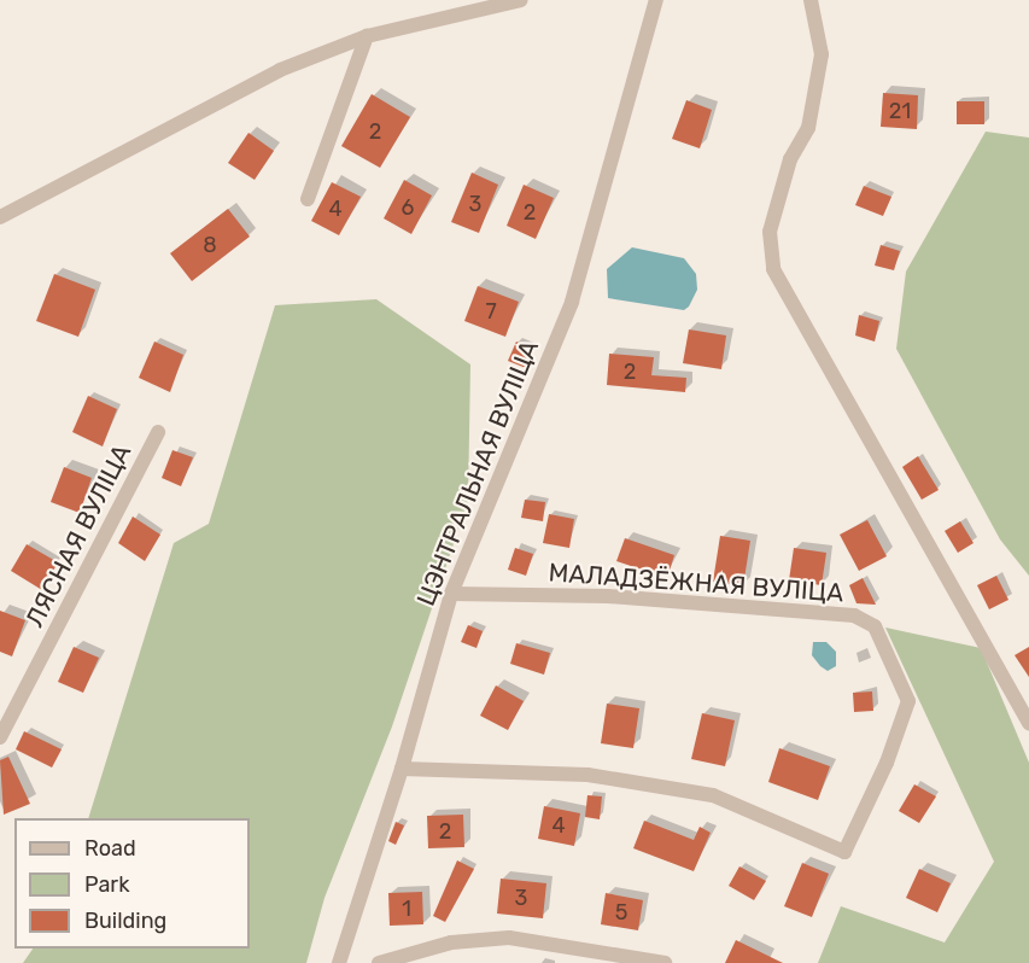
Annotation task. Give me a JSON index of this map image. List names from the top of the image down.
{
  "streets": {
    "street": ["ЦЭНТРАЛЬНАЯ ВУЛІЦА", "ЛЯСНАЯ ВУЛІЦА", "МАЛАДЗЁЖНАЯ ВУЛІЦА"]
  },
  "crossings": [
    ["ЦЭНТРАЛЬНАЯ ВУЛІЦА", "МАЛАДЗЁЖНАЯ ВУЛІЦА"]
  ],
  "house_numbers": [
    "21",
    "2",
    "3",
    "6",
    "4",
    "2",
    "8",
    "7",
    "2",
    "4",
    "2",
    "3",
    "1",
    "5"
  ],
  "legend": ["Road", "Park", "Building"]
}
